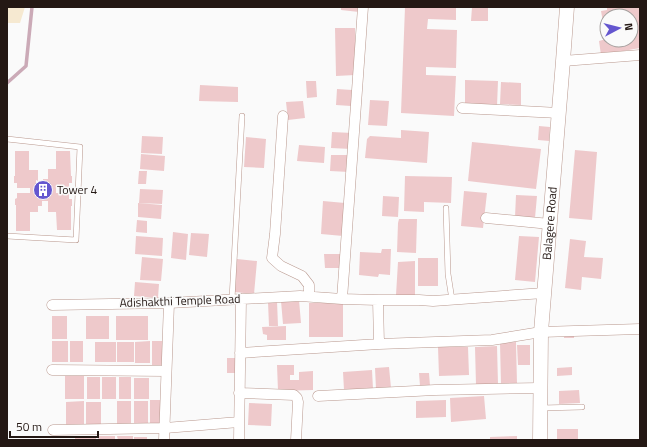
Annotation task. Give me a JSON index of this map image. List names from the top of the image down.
{
  "streets": {
    "street": ["Balagere Road", "Adishakthi Temple Road"]
  },
  "crossings": [
    ["Balagere Road", "Adishakthi Temple Road"]
  ],
  "places": {
    "building": ["Tower 4"]
  },
  "scale_bar": "50 m",
  "north": "right"
}
